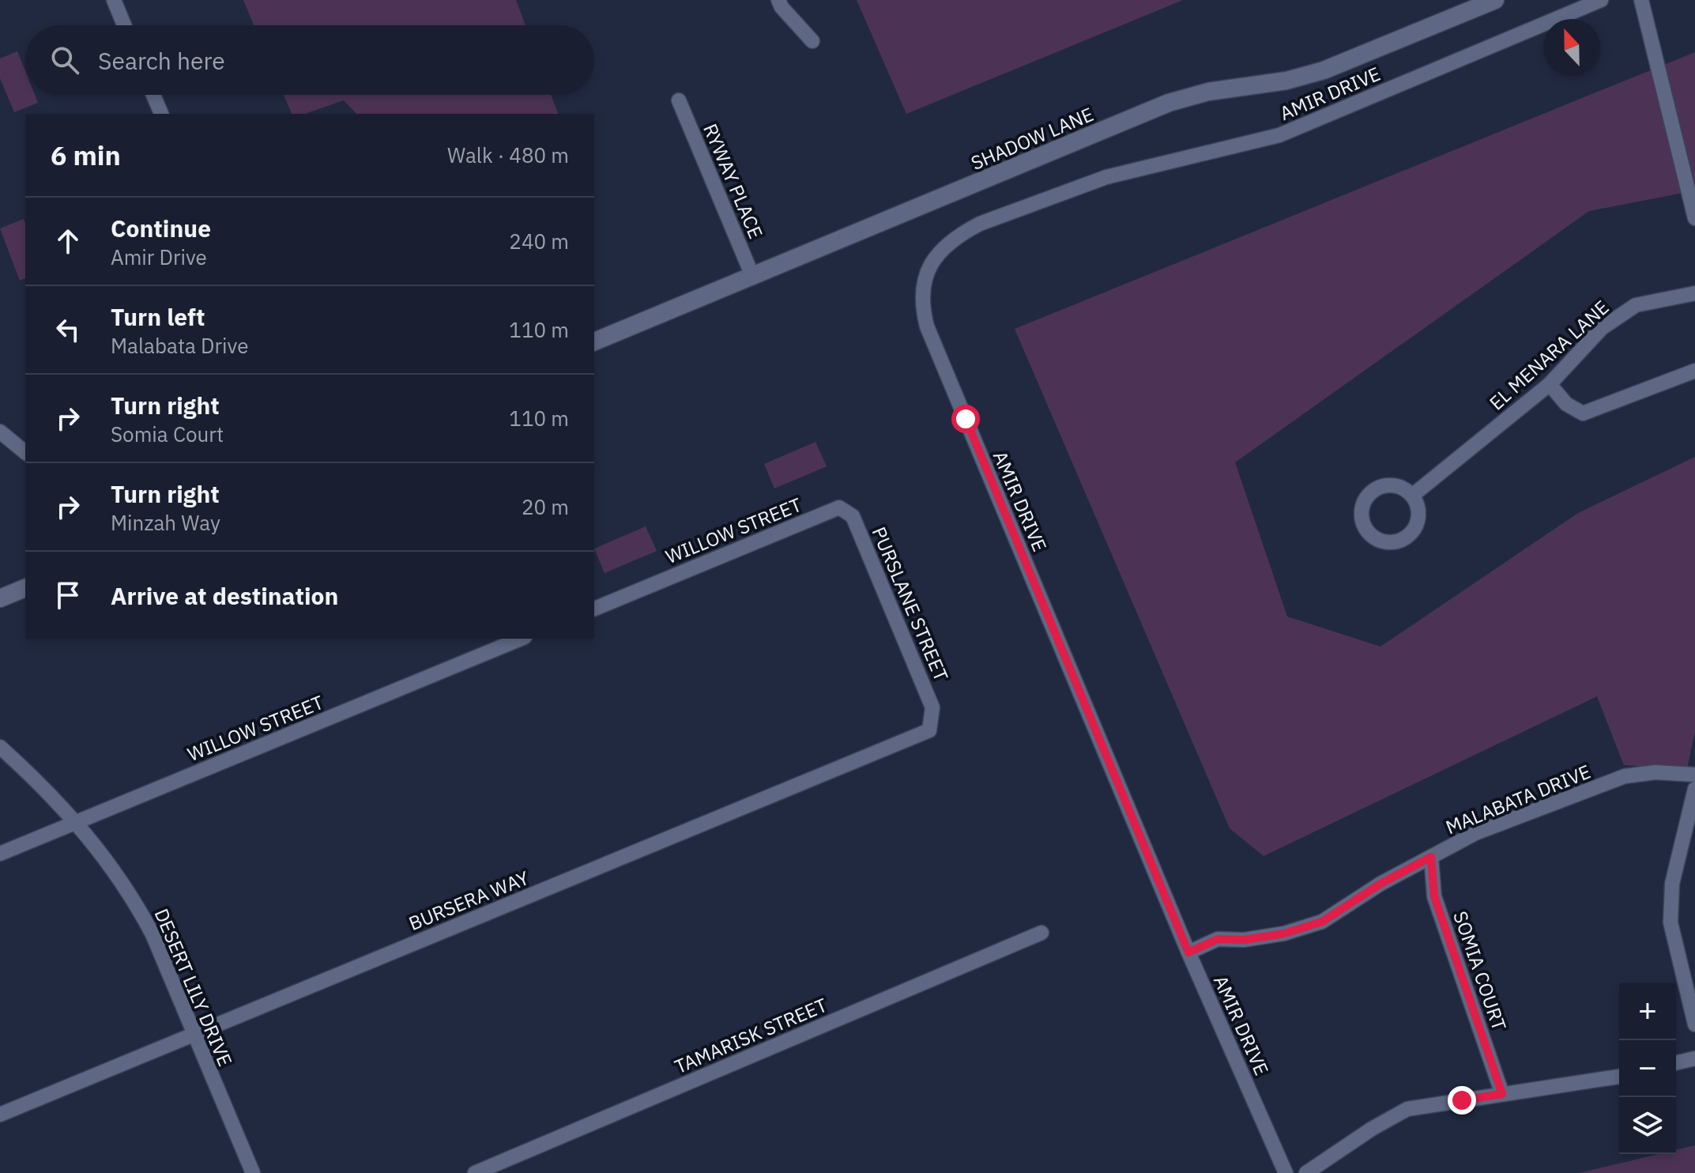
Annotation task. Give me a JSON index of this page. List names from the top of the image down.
{
  "streets": {
    "street": [
      "AMIR DRIVE",
      "SHADOW LANE",
      "RYWAY PLACE",
      "EL MENARA LANE",
      "WILLOW STREET",
      "PURSLANE STREET",
      "MALABATA DRIVE",
      "BURSERA WAY",
      "SOMIA COURT",
      "DESERT LILY DRIVE",
      "TAMARISK STREET"
    ]
  },
  "crossings": [
    ["AMIR DRIVE", "MALABATA DRIVE"],
    ["SHADOW LANE", "RYWAY PLACE"],
    ["WILLOW STREET", "PURSLANE STREET"],
    ["WILLOW STREET", "DESERT LILY DRIVE"],
    ["PURSLANE STREET", "BURSERA WAY"],
    ["MALABATA DRIVE", "SOMIA COURT"],
    ["BURSERA WAY", "DESERT LILY DRIVE"]
  ],
  "north": "top",
  "page": {
    "search": "Search here",
    "heading": ["6 min", "Walk · 480 m"],
    "list": [
      ["Continue", "Amir Drive", "240 m"],
      ["Turn left", "Malabata Drive", "110 m"],
      ["Turn right", "Somia Court", "110 m"],
      ["Turn right", "Minzah Way", "20 m"],
      "Arrive at destination"
    ],
    "map_buttons": ["+", "−"]
  }
}
